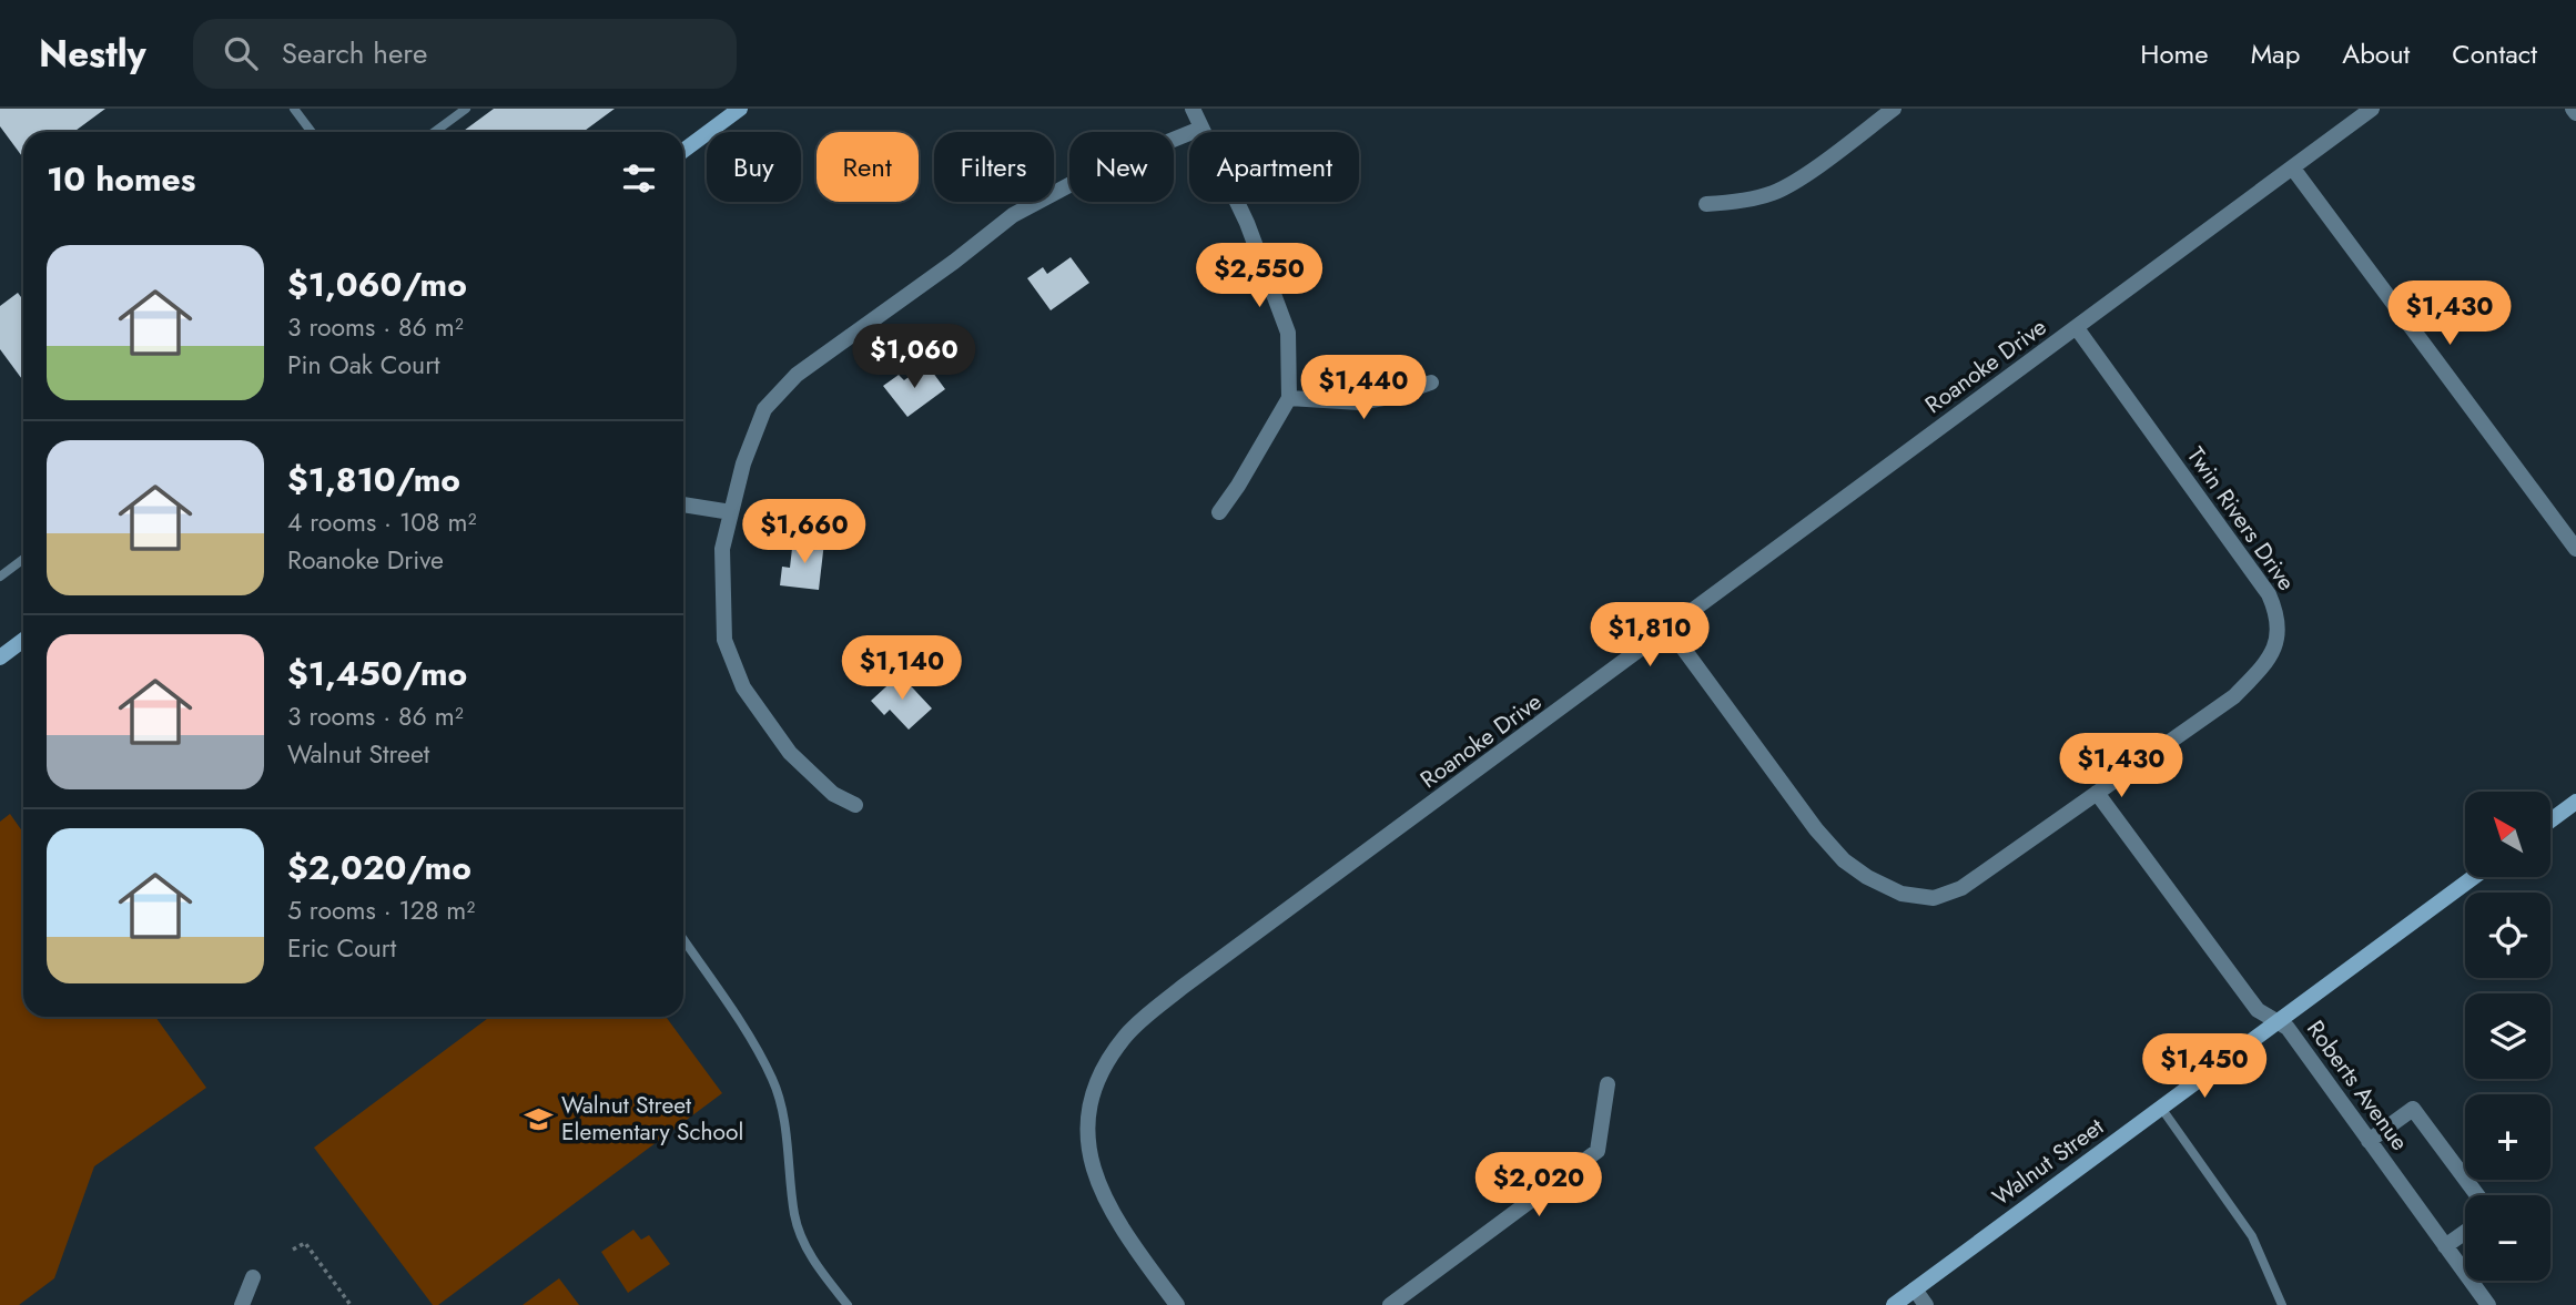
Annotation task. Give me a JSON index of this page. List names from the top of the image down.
{
  "streets": {
    "street": [
      "Roanoke Drive",
      "Twin Rivers Drive",
      "Roberts Avenue",
      "Walnut Street"
    ]
  },
  "crossings": [
    ["Roanoke Drive", "Twin Rivers Drive"],
    ["Twin Rivers Drive", "Roberts Avenue"],
    ["Roberts Avenue", "Walnut Street"]
  ],
  "places": {
    "school or university": ["Walnut Street Elementary School"]
  },
  "north": "top left",
  "page": {
    "header": "Nestly",
    "search": "Search here",
    "nav": [
      "Home",
      "Map",
      "About",
      "Contact"
    ],
    "chip": [
      "Buy",
      "Rent",
      "Filters",
      "New",
      "Apartment"
    ],
    "heading": "10 homes",
    "list": [
      {
        "name": "$1,060/mo",
        "note": "3 rooms · 86 m² · Pin Oak Court"
      },
      {
        "name": "$1,810/mo",
        "note": "4 rooms · 108 m² · Roanoke Drive"
      },
      {
        "name": "$1,450/mo",
        "note": "3 rooms · 86 m² · Walnut Street"
      },
      {
        "name": "$2,020/mo",
        "note": "5 rooms · 128 m² · Eric Court"
      }
    ],
    "price": [
      "$2,550",
      "$1,430",
      "$1,060",
      "$1,440",
      "$1,660",
      "$1,810",
      "$1,140",
      "$1,430",
      "$1,450",
      "$2,020"
    ],
    "map_buttons": ["+", "−"]
  }
}
